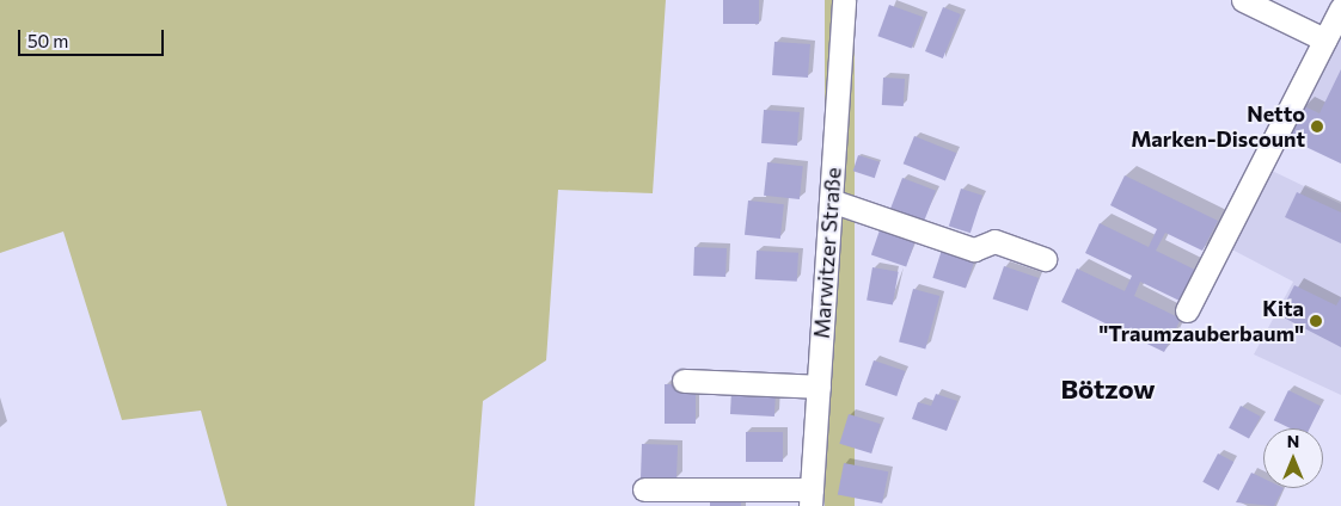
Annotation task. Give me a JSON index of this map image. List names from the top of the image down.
{
  "streets": {
    "street": ["Marwitzer Straße"]
  },
  "districts": ["Bötzow"],
  "places": ["Netto Marken-Discount", "Kita \"Traumzauberbaum\""],
  "scale_bar": "50 m",
  "north": "top"
}
